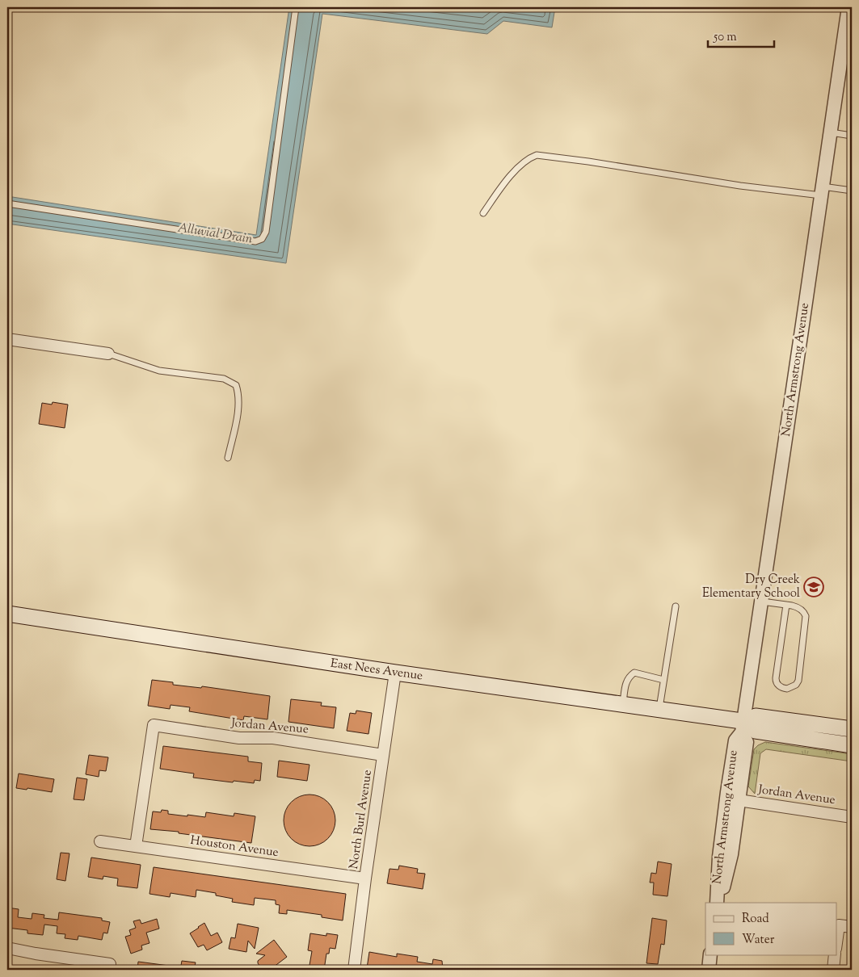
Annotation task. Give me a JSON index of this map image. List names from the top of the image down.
{
  "streets": {
    "main road": ["East Nees Avenue"],
    "street": [
      "North Armstrong Avenue",
      "Jordan Avenue",
      "North Burl Avenue",
      "Houston Avenue"
    ]
  },
  "crossings": [
    ["North Armstrong Avenue", "East Nees Avenue"],
    ["North Armstrong Avenue", "Jordan Avenue"],
    ["East Nees Avenue", "North Burl Avenue"],
    ["Jordan Avenue", "North Burl Avenue"],
    ["Jordan Avenue", "Houston Avenue"],
    ["North Burl Avenue", "Houston Avenue"]
  ],
  "water": ["Alluvial Drain"],
  "places": {
    "school or university": ["Dry Creek Elementary School"]
  },
  "legend": ["Road", "Water"],
  "scale_bar": "50 m"
}
